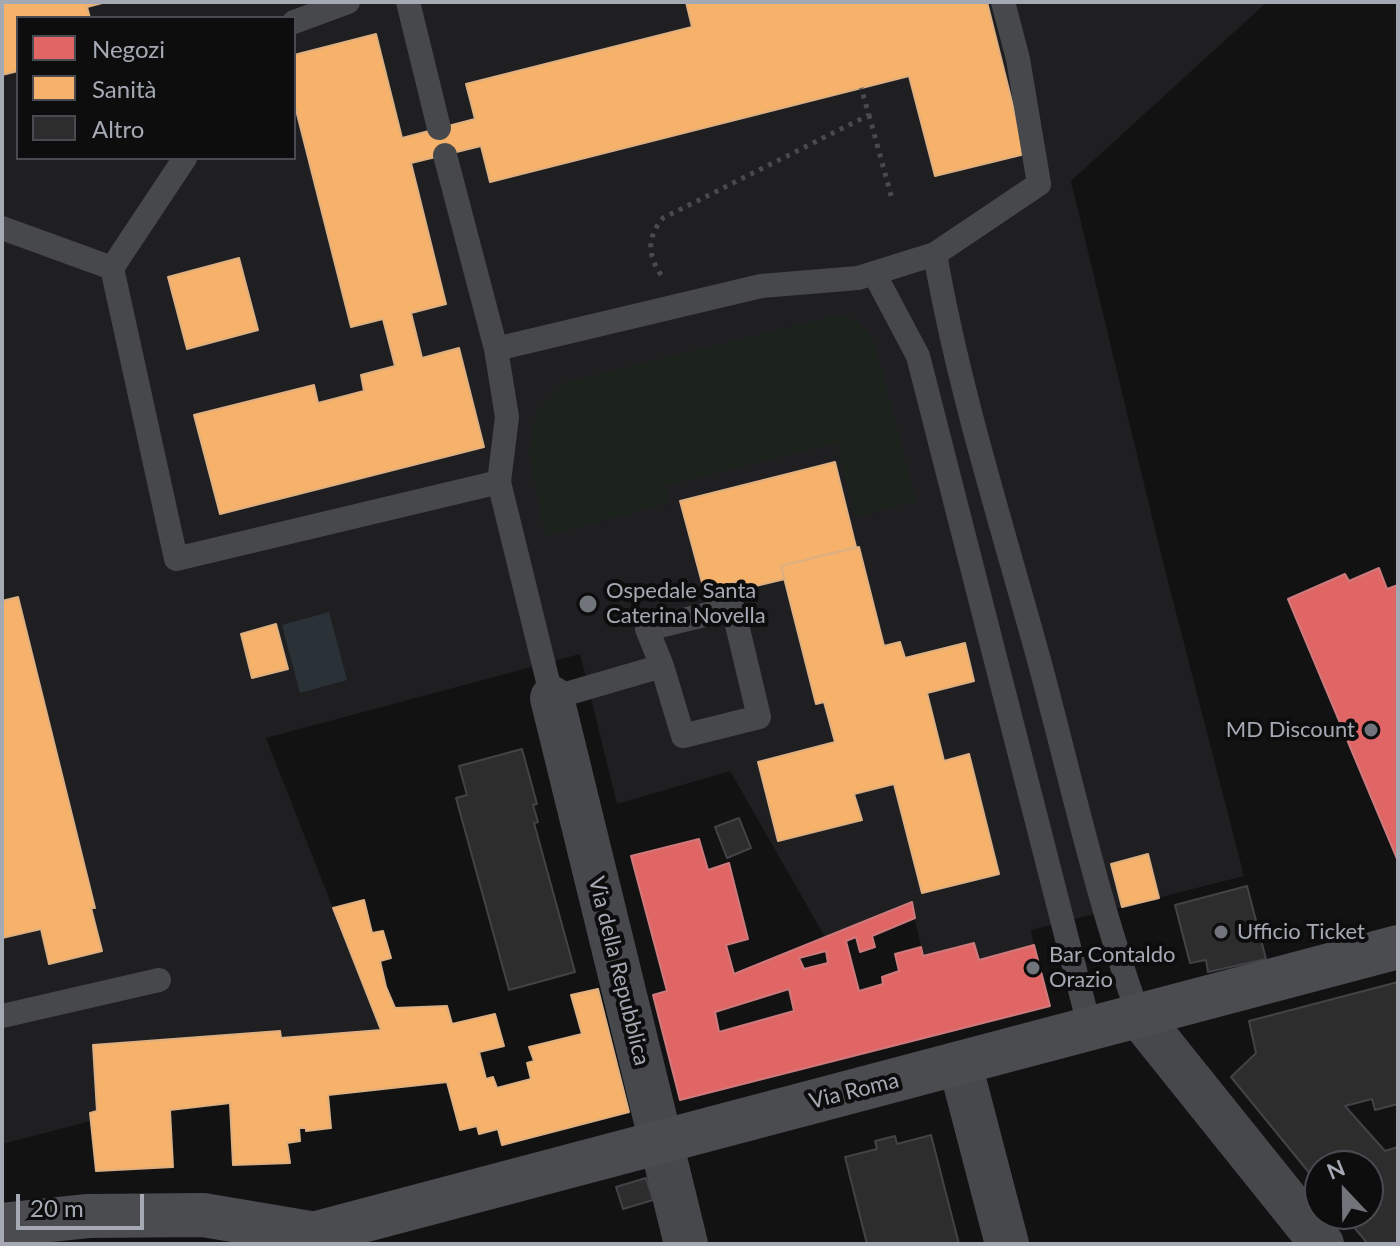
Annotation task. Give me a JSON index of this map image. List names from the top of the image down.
{
  "streets": {
    "main road": ["Via Roma"],
    "street": ["Via della Repubblica"]
  },
  "crossings": [
    ["Via della Repubblica", "Via Roma"]
  ],
  "places": [
    "Ospedale Santa Caterina Novella",
    "MD Discount",
    "Ufficio Ticket",
    "Bar Contaldo Orazio"
  ],
  "legend": ["Negozi", "Sanità", "Altro"],
  "scale_bar": "20 m",
  "north": "top"
}
